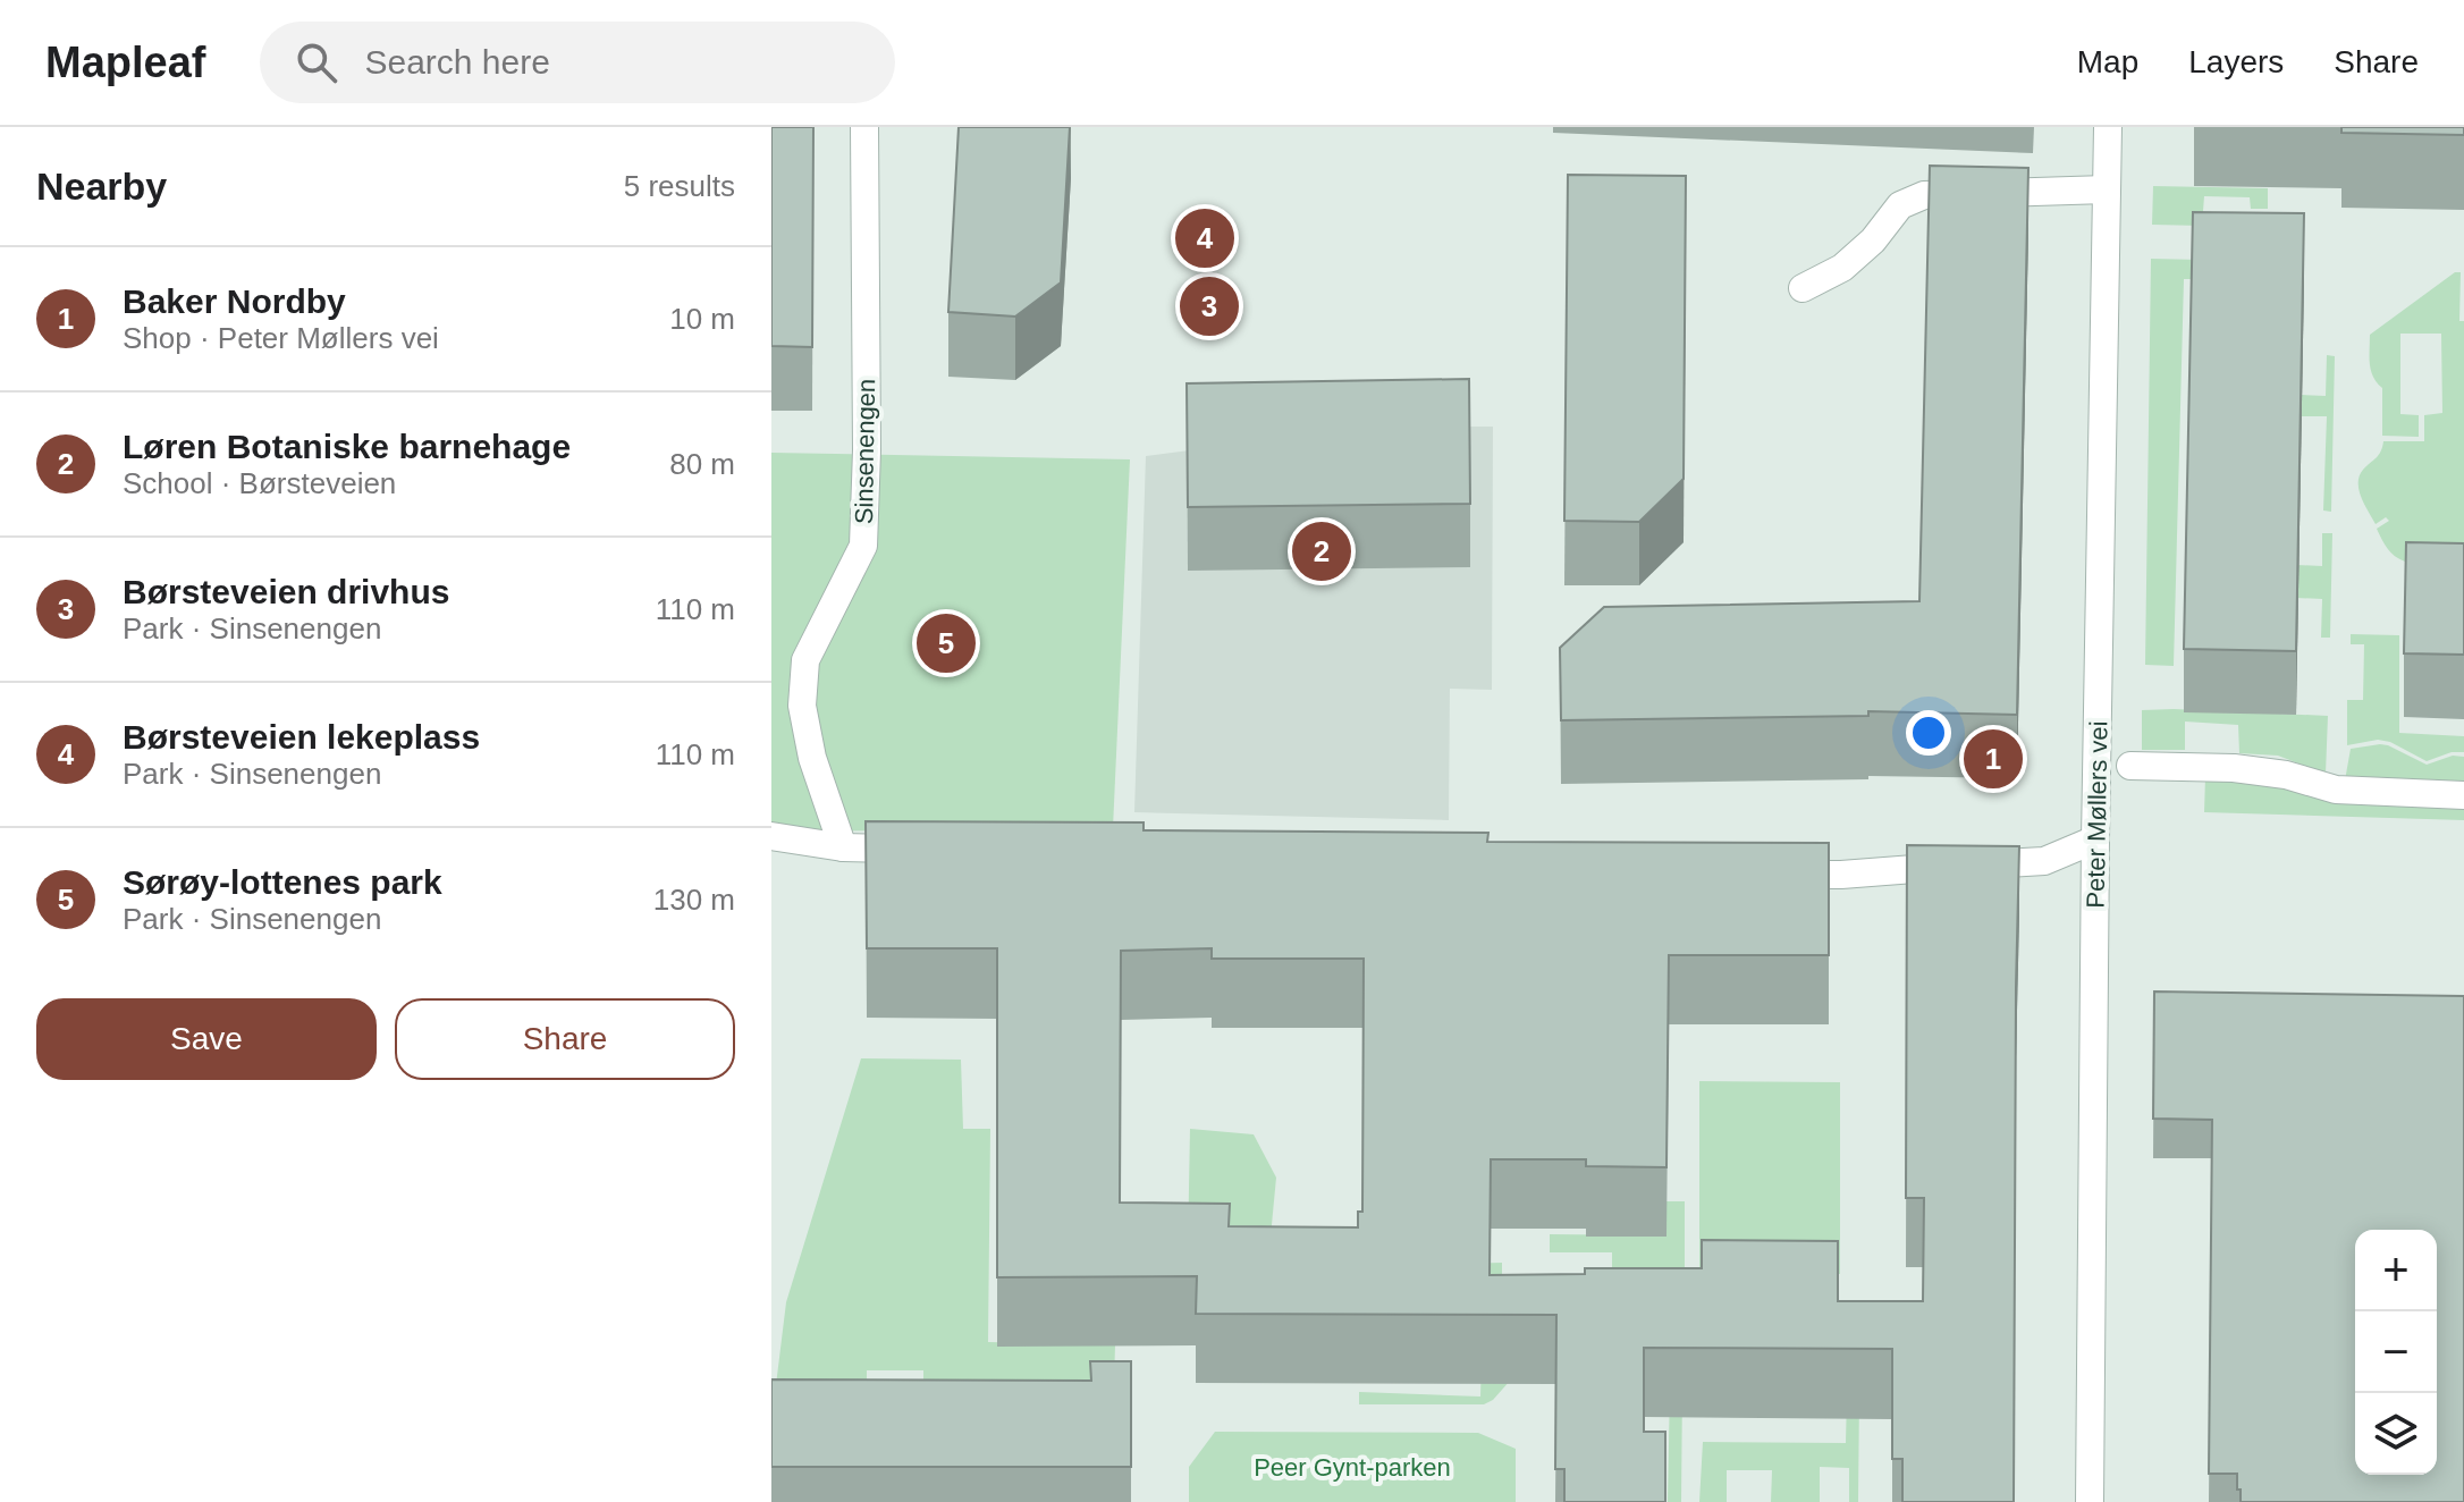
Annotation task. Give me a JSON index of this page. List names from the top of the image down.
{
  "streets": {
    "street": ["Sinsenengen", "Peter Møllers vei"]
  },
  "parks": ["Peer Gynt-parken"],
  "page": {
    "header": "Mapleaf",
    "search": "Search here",
    "nav": ["Map", "Layers", "Share"],
    "heading": ["Nearby", "5 results"],
    "pins": [
      "4",
      "3",
      "2",
      "5",
      "1"
    ],
    "list": [
      {
        "mark": "1",
        "name": "Baker Nordby",
        "note": "Shop · Peter Møllers vei",
        "value": "10 m"
      },
      {
        "mark": "2",
        "name": "Løren Botaniske barnehage",
        "note": "School · Børsteveien",
        "value": "80 m"
      },
      {
        "mark": "3",
        "name": "Børsteveien drivhus",
        "note": "Park · Sinsenengen",
        "value": "110 m"
      },
      {
        "mark": "4",
        "name": "Børsteveien lekeplass",
        "note": "Park · Sinsenengen",
        "value": "110 m"
      },
      {
        "mark": "5",
        "name": "Sørøy-lottenes park",
        "note": "Park · Sinsenengen",
        "value": "130 m"
      }
    ],
    "buttons": ["Save", "Share"],
    "map_buttons": ["+", "−"]
  }
}
